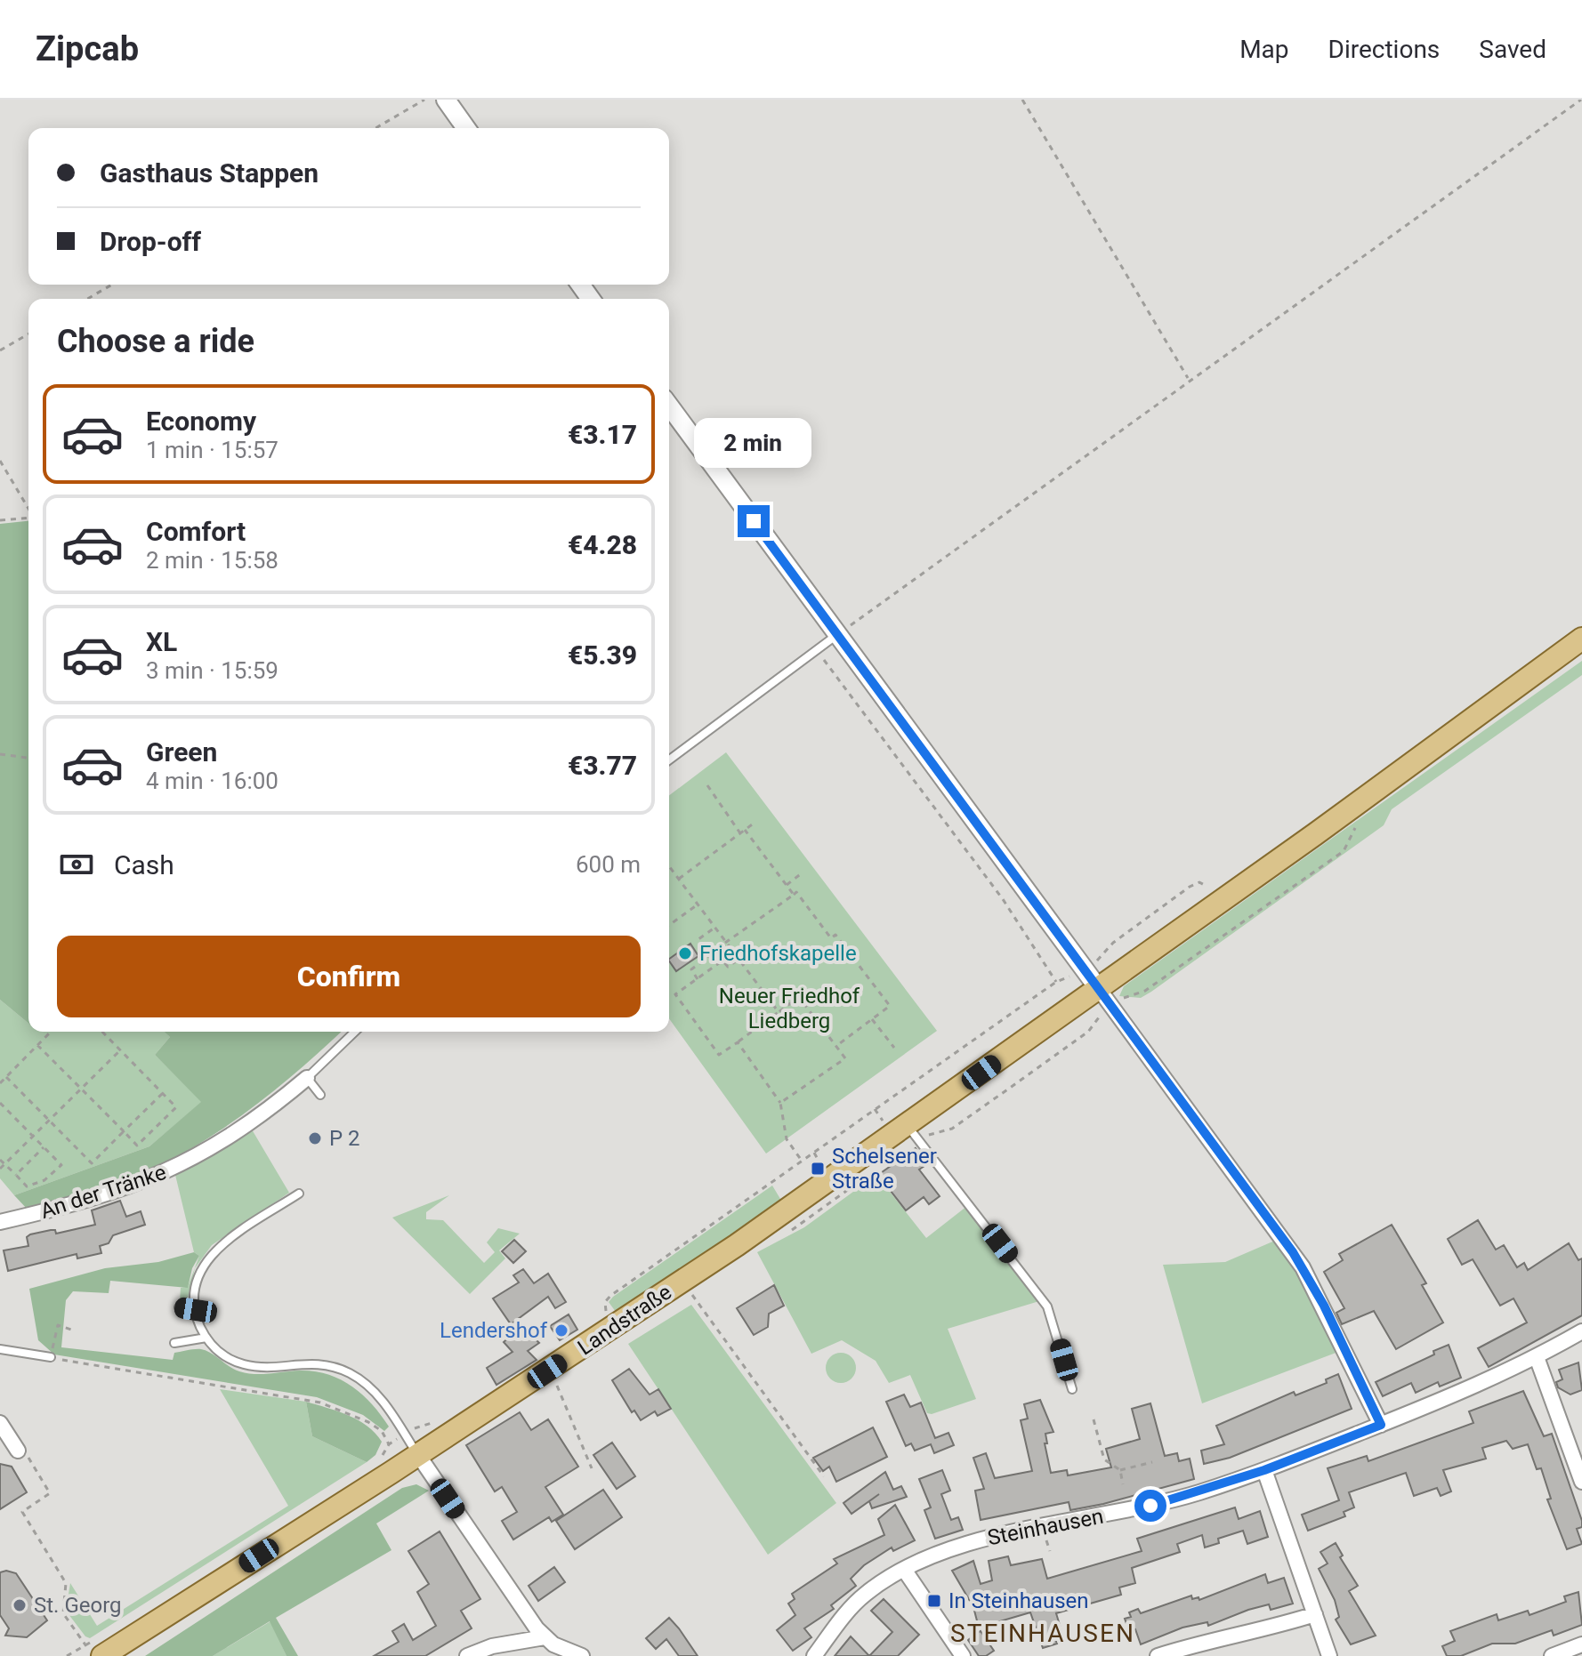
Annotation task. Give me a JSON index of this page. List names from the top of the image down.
{
  "streets": {
    "main road": ["Landstraße"],
    "street": ["An der Tränke", "Steinhausen"]
  },
  "districts": ["STEINHAUSEN"],
  "parks": ["Neuer Friedhof Liedberg"],
  "places": {
    "other": [
      "Friedhofskapelle",
      "P 2",
      "Lendershof",
      "St. Georg"
    ],
    "transit": ["Schelsener Straße", "In Steinhausen"]
  },
  "page": {
    "header": "Zipcab",
    "nav": ["Map", "Directions", "Saved"],
    "banner": ["Gasthaus Stappen", "Drop-off"],
    "heading": "Choose a ride",
    "list": [
      {
        "name": "Economy",
        "note": "1 min · 15:57",
        "value": "€3.17"
      },
      {
        "name": "Comfort",
        "note": "2 min · 15:58",
        "value": "€4.28"
      },
      {
        "name": "XL",
        "note": "3 min · 15:59",
        "value": "€5.39"
      },
      {
        "name": "Green",
        "note": "4 min · 16:00",
        "value": "€3.77"
      }
    ],
    "bubble": "2 min",
    "pay": ["Cash", "600 m"],
    "buttons": "Confirm"
  }
}
